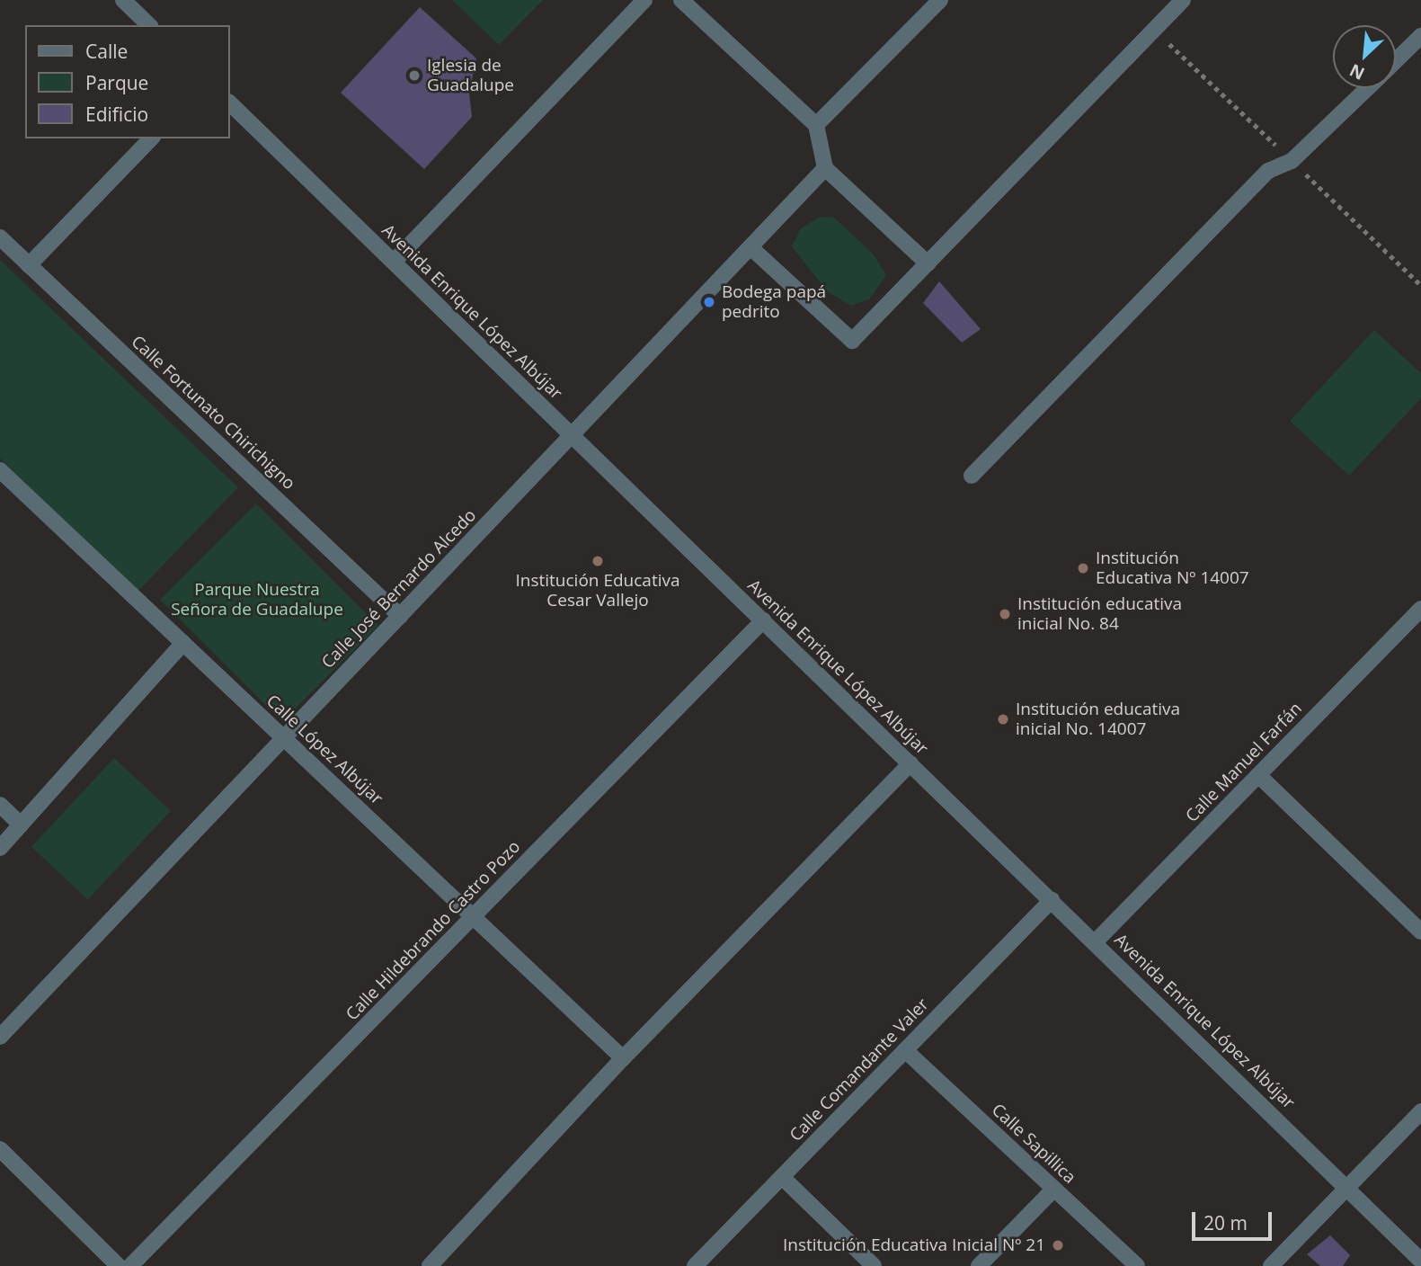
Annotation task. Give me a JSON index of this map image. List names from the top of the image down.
{
  "streets": {
    "street": [
      "Avenida Enrique López Albújar",
      "Calle Fortunato Chirichigno",
      "Calle José Bernardo Alcedo",
      "Calle López Albújar",
      "Calle Manuel Farfán",
      "Calle Hildebrando Castro Pozo",
      "Calle Comandante Valer",
      "Calle Sapillica"
    ]
  },
  "crossings": [
    ["Avenida Enrique López Albújar", "Calle José Bernardo Alcedo"],
    ["Avenida Enrique López Albújar", "Calle Manuel Farfán"],
    ["Avenida Enrique López Albújar", "Calle Hildebrando Castro Pozo"],
    ["Avenida Enrique López Albújar", "Calle Comandante Valer"],
    ["Calle Fortunato Chirichigno", "Calle José Bernardo Alcedo"],
    ["Calle José Bernardo Alcedo", "Calle López Albújar"],
    ["Calle López Albújar", "Calle Hildebrando Castro Pozo"],
    ["Calle Comandante Valer", "Calle Sapillica"]
  ],
  "parks": ["Parque Nuestra Señora de Guadalupe"],
  "places": [
    "Iglesia de Guadalupe",
    "Bodega papá pedrito",
    "Institución Educativa Cesar Vallejo",
    "Institución Educativa Nº 14007",
    "Institución educativa inicial No. 84",
    "Institución educativa inicial No. 14007",
    "Institución Educativa Inicial Nº 21"
  ],
  "legend": ["Calle", "Parque", "Edificio"],
  "scale_bar": "20 m",
  "north": "bottom left"
}
